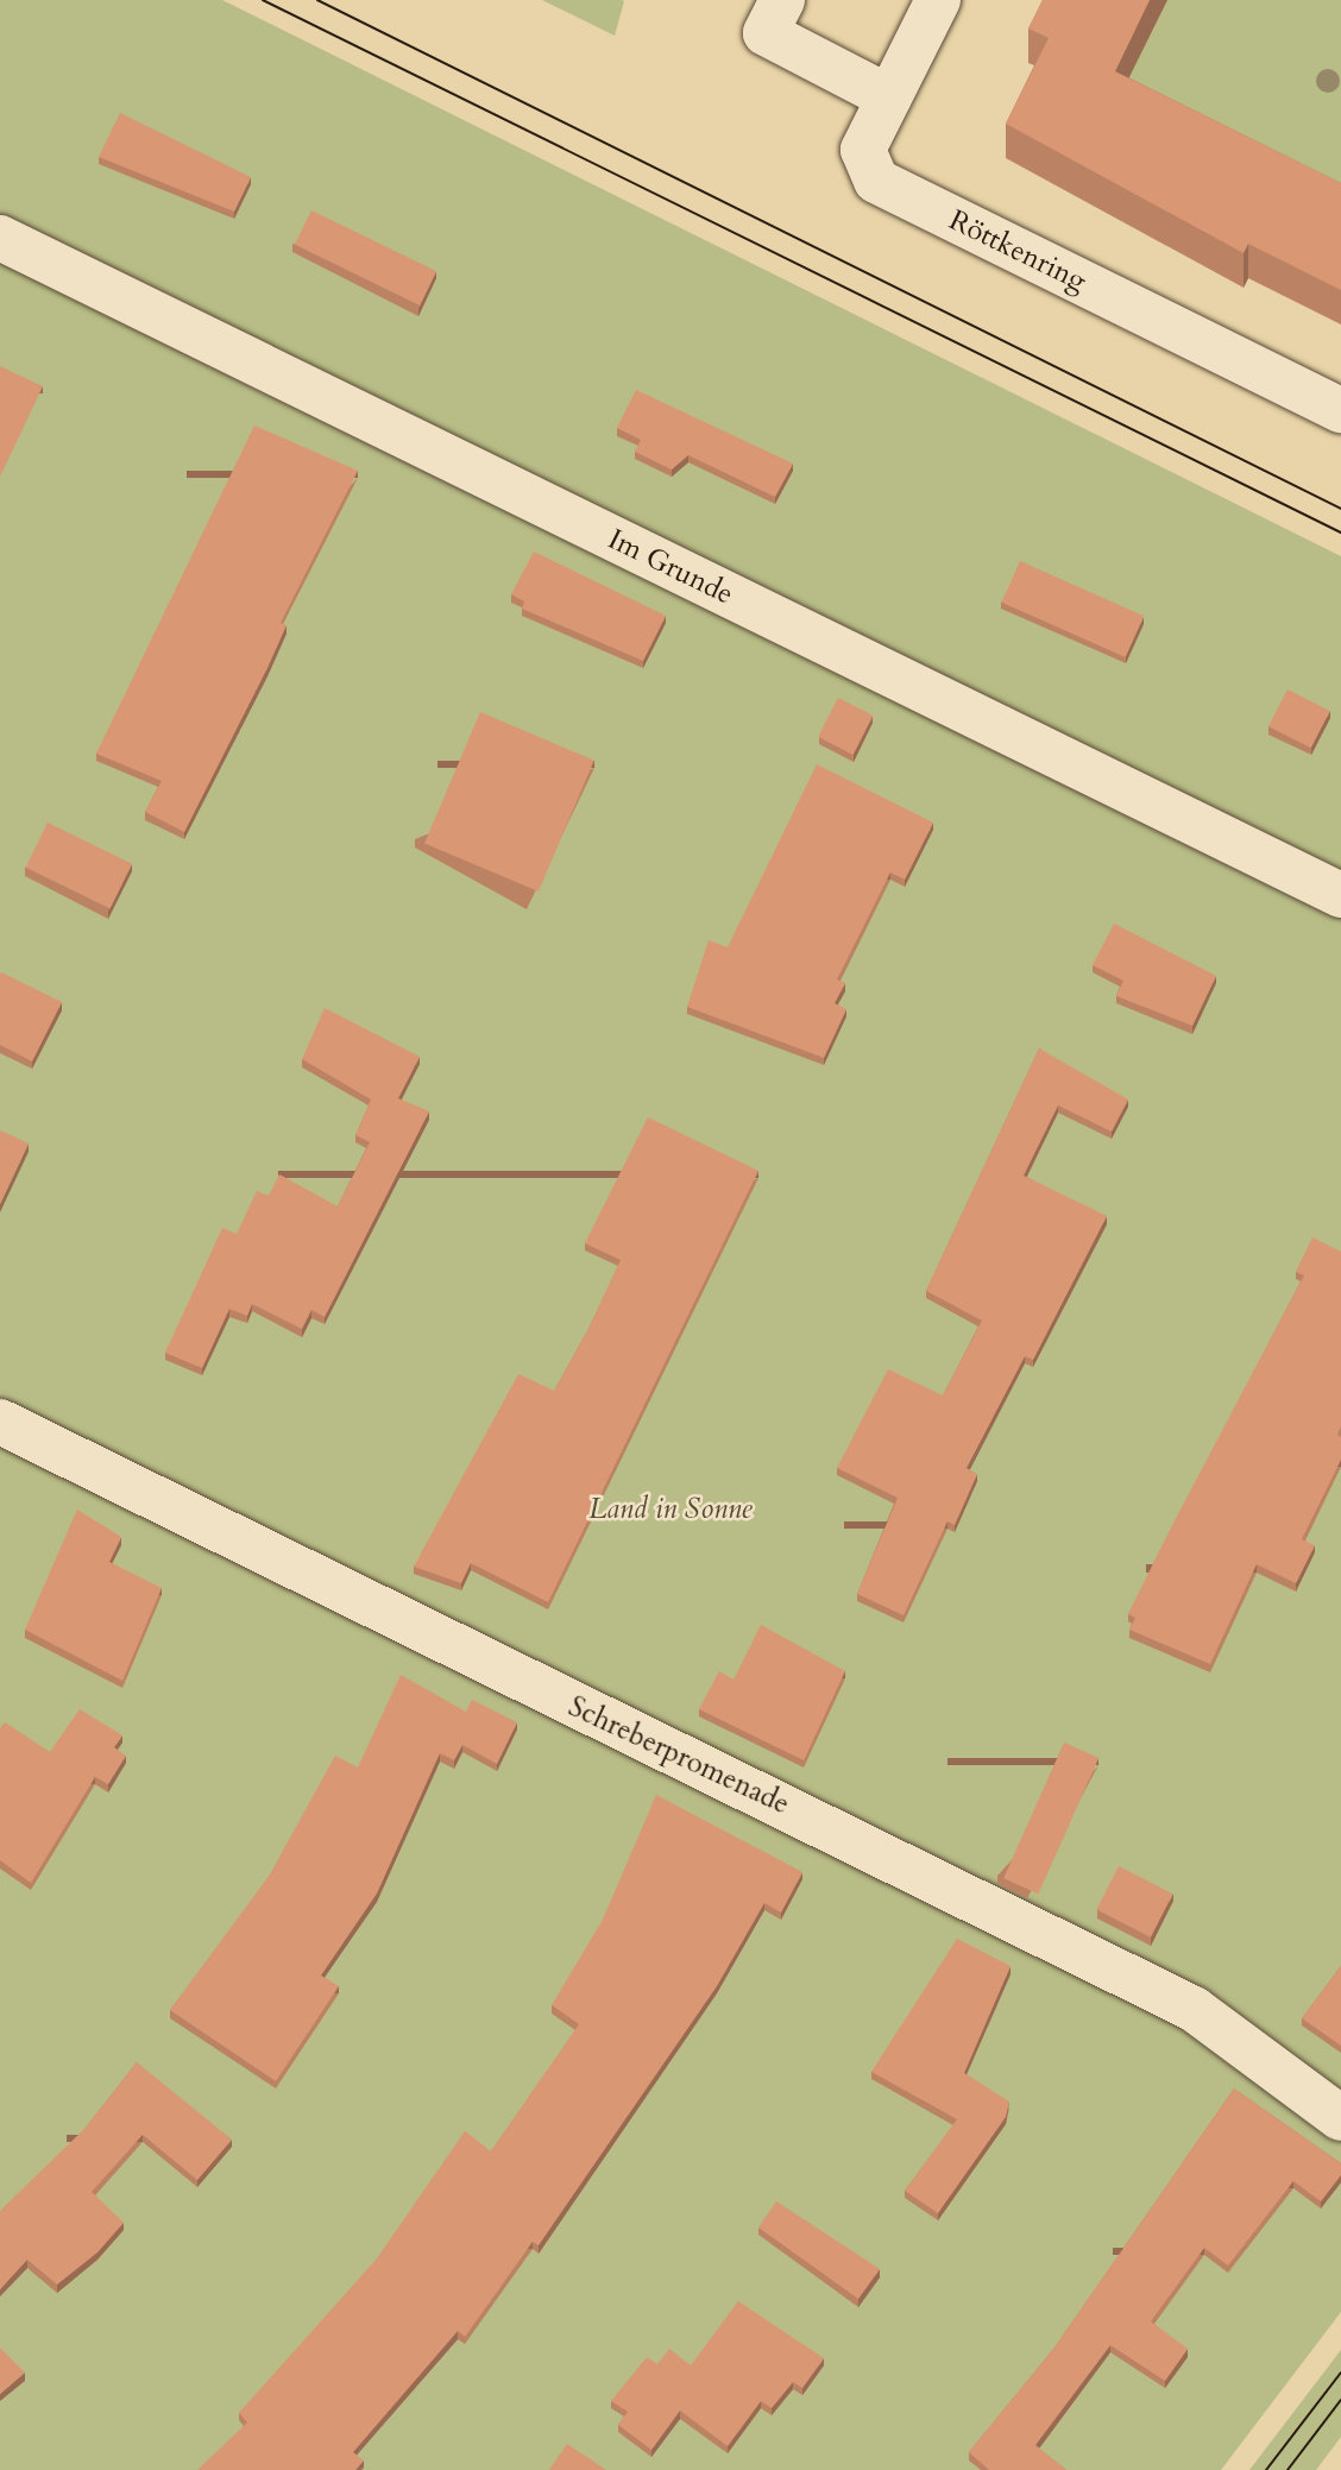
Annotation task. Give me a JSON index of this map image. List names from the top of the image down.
{
  "streets": {
    "street": ["Röttkenring", "Im Grunde", "Schreberpromenade"]
  },
  "parks": ["Land in Sonne"]
}
